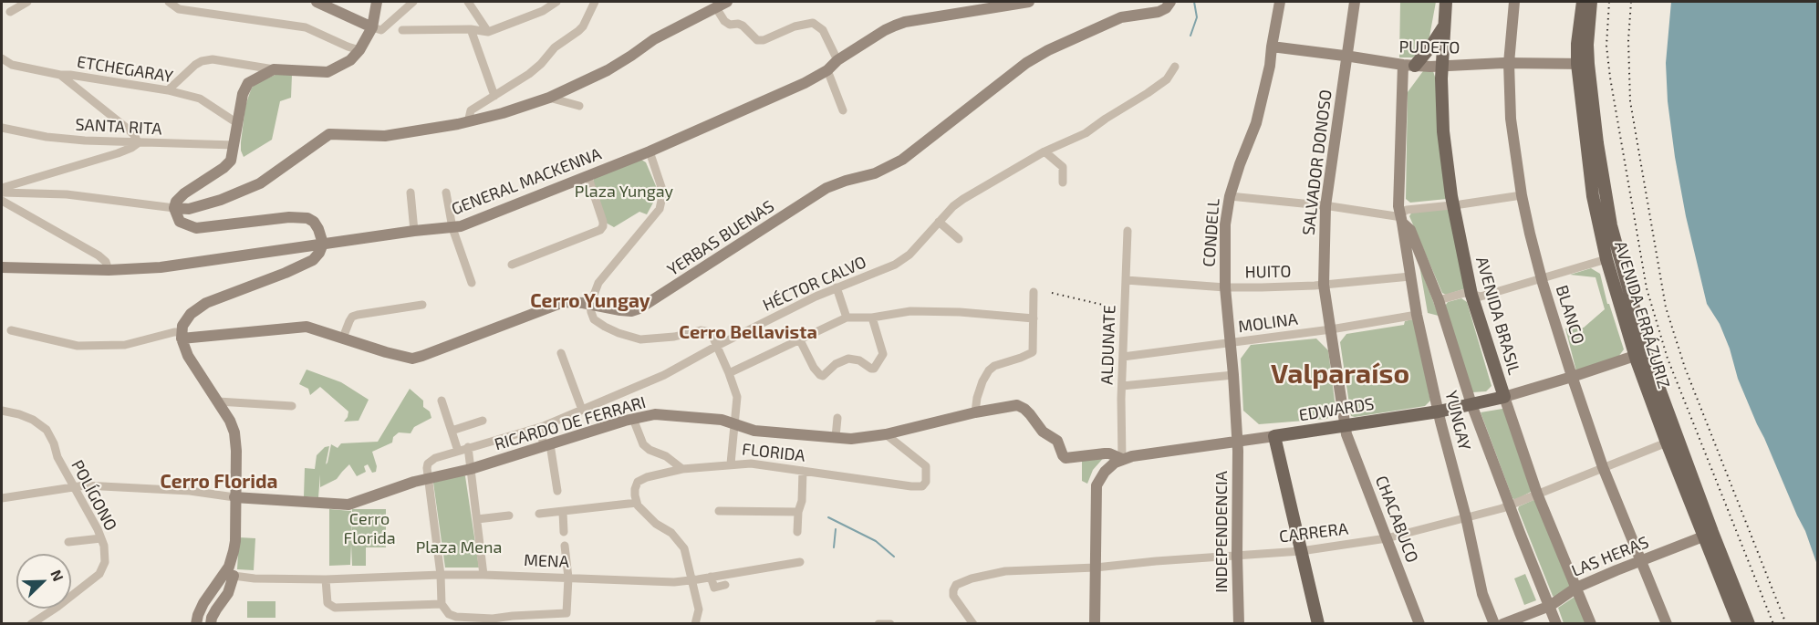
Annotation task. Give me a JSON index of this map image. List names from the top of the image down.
{
  "streets": {
    "main road": ["AVENIDA ERRÁZURIZ", "AVENIDA BRASIL", "EDWARDS"],
    "street": [
      "PUDETO",
      "ETCHEGARAY",
      "SANTA RITA",
      "SALVADOR DONOSO",
      "GENERAL MACKENNA",
      "CONDELL",
      "YERBAS BUENAS",
      "HUITO",
      "HÉCTOR CALVO",
      "BLANCO",
      "MOLINA",
      "ALDUNATE",
      "YUNGAY",
      "RICARDO DE FERRARI",
      "FLORIDA",
      "POLÍGONO",
      "CHACABUCO",
      "INDEPENDENCIA",
      "CARRERA",
      "LAS HERAS",
      "MENA"
    ]
  },
  "crossings": [
    ["PUDETO", "SALVADOR DONOSO"],
    ["PUDETO", "CONDELL"],
    ["PUDETO", "BLANCO"],
    ["PUDETO", "AVENIDA ERRÁZURIZ"],
    ["PUDETO", "AVENIDA BRASIL"],
    ["SALVADOR DONOSO", "HUITO"],
    ["SALVADOR DONOSO", "MOLINA"],
    ["SALVADOR DONOSO", "EDWARDS"],
    ["SALVADOR DONOSO", "CHACABUCO"],
    ["CONDELL", "HUITO"],
    ["CONDELL", "MOLINA"],
    ["CONDELL", "EDWARDS"],
    ["CONDELL", "INDEPENDENCIA"],
    ["HUITO", "ALDUNATE"],
    ["HUITO", "YUNGAY"],
    ["HÉCTOR CALVO", "RICARDO DE FERRARI"],
    ["BLANCO", "EDWARDS"],
    ["BLANCO", "CARRERA"],
    ["BLANCO", "LAS HERAS"],
    ["AVENIDA ERRÁZURIZ", "EDWARDS"],
    ["AVENIDA ERRÁZURIZ", "CARRERA"],
    ["AVENIDA ERRÁZURIZ", "LAS HERAS"],
    ["AVENIDA BRASIL", "EDWARDS"],
    ["AVENIDA BRASIL", "CARRERA"],
    ["AVENIDA BRASIL", "LAS HERAS"],
    ["MOLINA", "ALDUNATE"],
    ["MOLINA", "YUNGAY"],
    ["ALDUNATE", "EDWARDS"],
    ["ALDUNATE", "RICARDO DE FERRARI"],
    ["EDWARDS", "YUNGAY"],
    ["EDWARDS", "RICARDO DE FERRARI"],
    ["EDWARDS", "CHACABUCO"],
    ["EDWARDS", "INDEPENDENCIA"],
    ["YUNGAY", "CARRERA"],
    ["RICARDO DE FERRARI", "FLORIDA"],
    ["RICARDO DE FERRARI", "POLÍGONO"],
    ["CHACABUCO", "CARRERA"],
    ["INDEPENDENCIA", "CARRERA"]
  ],
  "districts": [
    "Cerro Yungay",
    "Cerro Bellavista",
    "Valparaíso",
    "Cerro Florida"
  ],
  "parks": ["Plaza Yungay", "Cerro Florida", "Plaza Mena"],
  "north": "top right"
}
